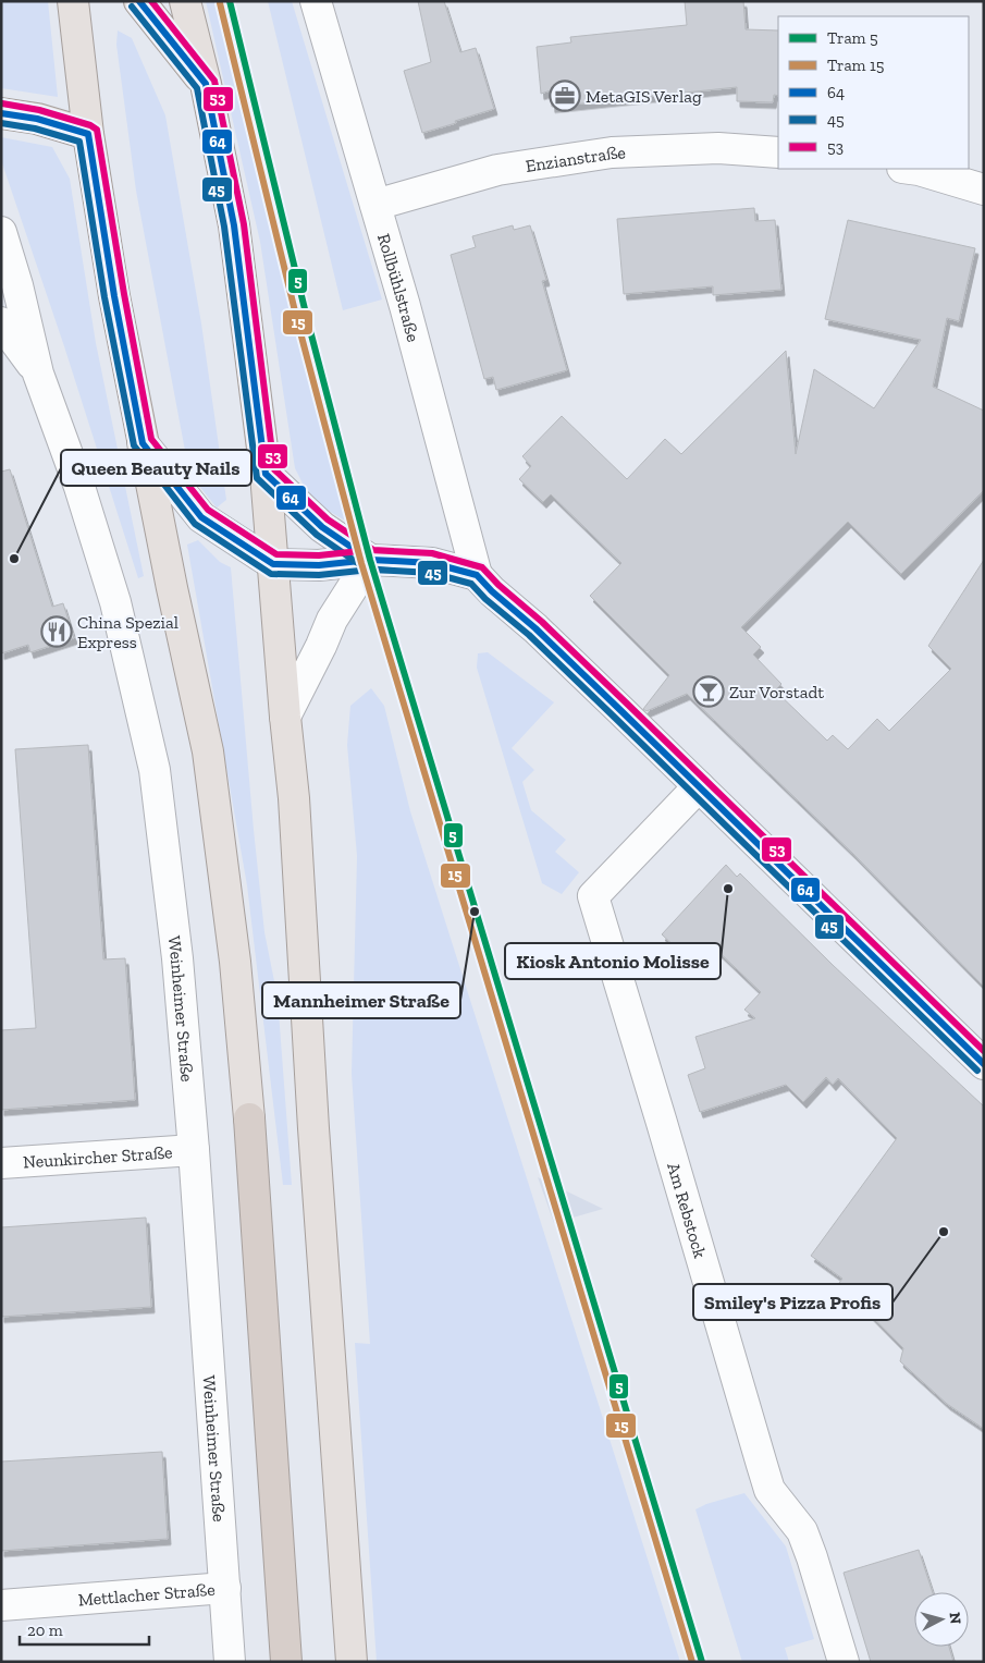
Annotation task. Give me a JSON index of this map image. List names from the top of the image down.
{
  "streets": {
    "street": [
      "Enzianstraße",
      "Rollbühlstraße",
      "Weinheimer Straße",
      "Neunkircher Straße",
      "Am Rebstock",
      "Mettlacher Straße"
    ]
  },
  "crossings": [
    ["Enzianstraße", "Rollbühlstraße"],
    ["Weinheimer Straße", "Neunkircher Straße"],
    ["Weinheimer Straße", "Mettlacher Straße"]
  ],
  "places": {
    "office": ["MetaGIS Verlag"],
    "other": [
      "Queen Beauty Nails",
      "Kiosk Antonio Molisse",
      "Mannheimer Straße",
      "Smiley's Pizza Profis"
    ],
    "restaurant": ["China Spezial Express"],
    "bar": ["Zur Vorstadt"]
  },
  "lines": [
    "tram line 5",
    "transit line 64",
    "transit line 53",
    "tram line 15",
    "transit line 45"
  ],
  "legend": [
    "Tram 5",
    "Tram 15",
    "64",
    "45",
    "53"
  ],
  "scale_bar": "20 m",
  "north": "right"
}
